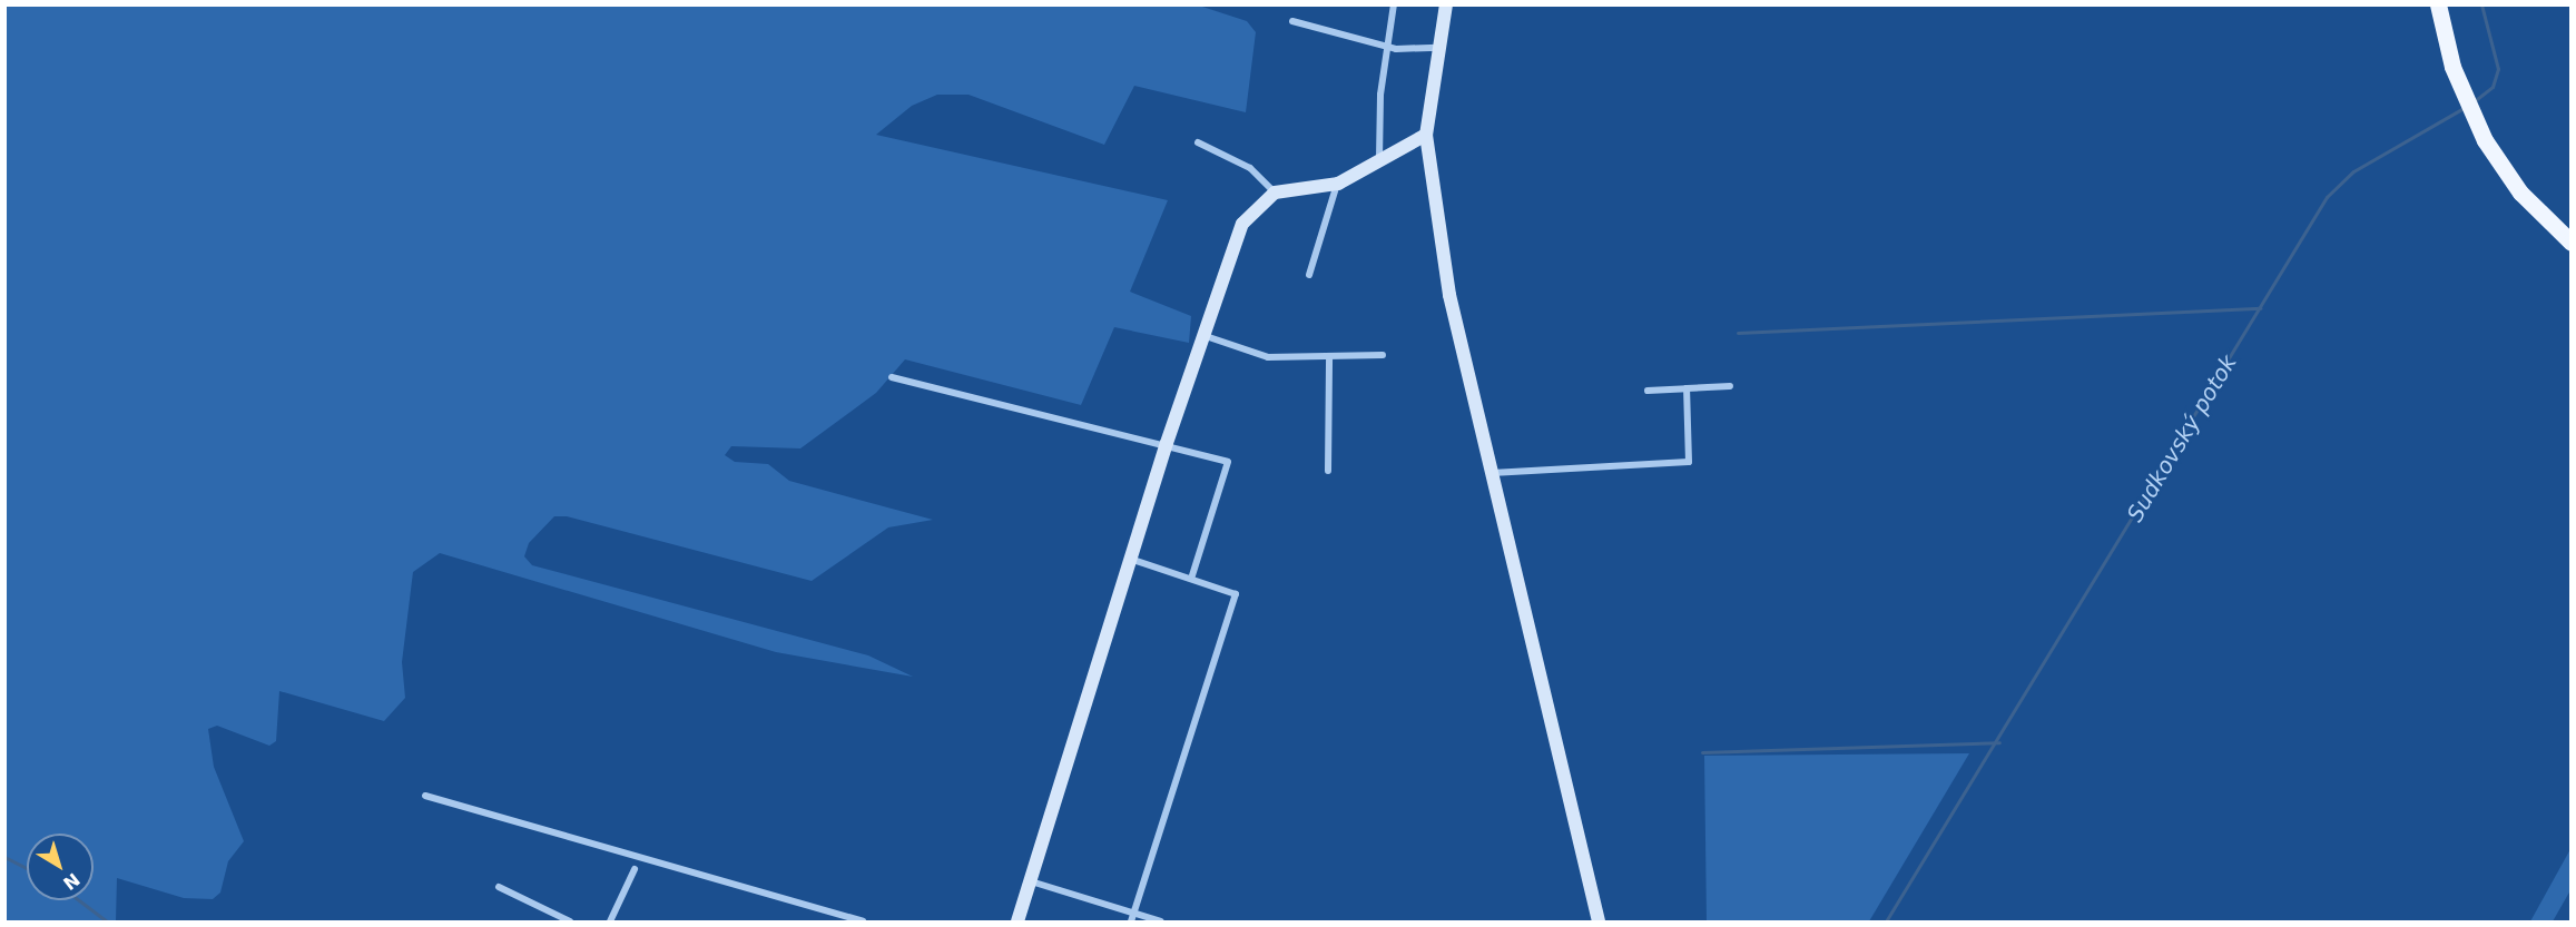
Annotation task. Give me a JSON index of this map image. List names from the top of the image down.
{
  "water": ["Sudkovský potok"],
  "north": "bottom right"
}
